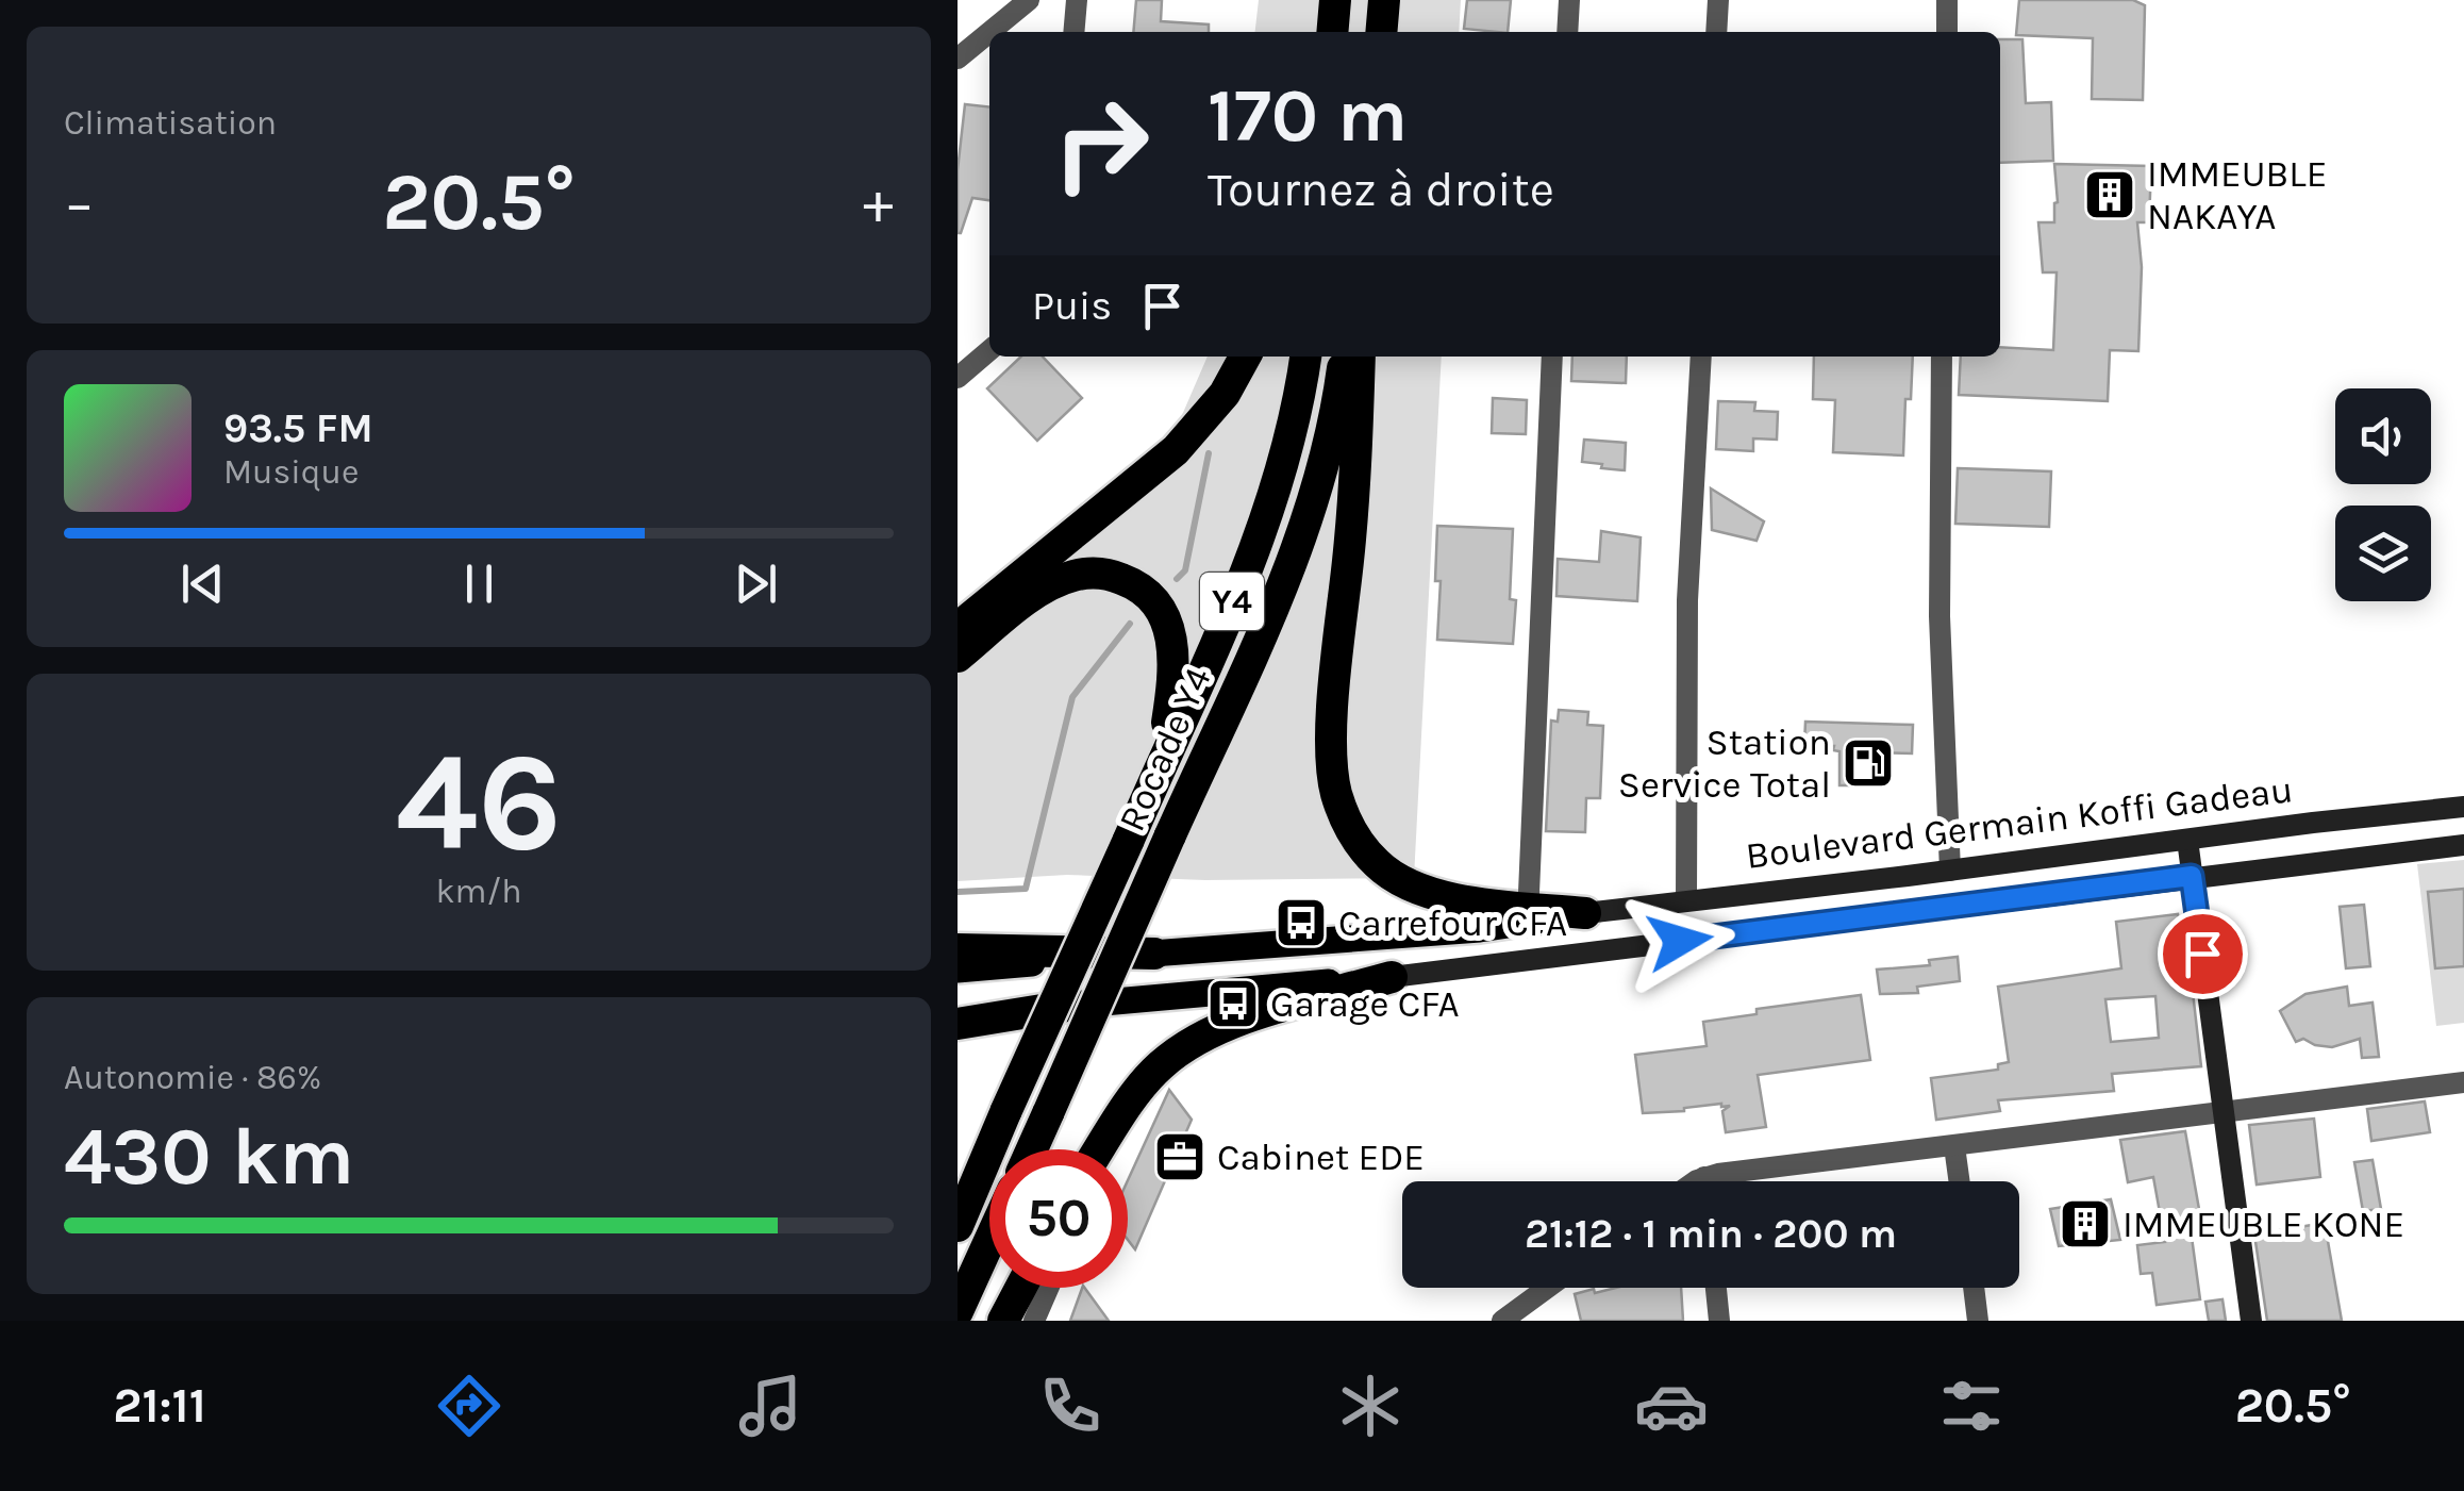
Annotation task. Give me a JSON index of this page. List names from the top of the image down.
{
  "streets": {
    "highway": ["Y4", "Rocade Y4"],
    "main road": ["Boulevard Germain Koffi Gadeau"]
  },
  "places": {
    "building": ["IMMEUBLE NAKAYA", "IMMEUBLE KONE"],
    "fuel station": ["Station Service Total"],
    "bus stop": ["Carrefour CFA", "Garage CFA"],
    "office": ["Cabinet EDE"]
  },
  "page": {
    "tile": [
      "Climatisation",
      ["46", "km/h"],
      ["Autonomie · 86%", "430 km"]
    ],
    "turn": ["170 m", "Tournez à droite"],
    "heat": ["−", "20.5°", "+"],
    "then": "Puis",
    "song": ["93.5 FM", "Musique"],
    "limit": "50",
    "trip": "21:12 · 1 min · 200 m",
    "tabs": ["21:11", "20.5°"]
  }
}
